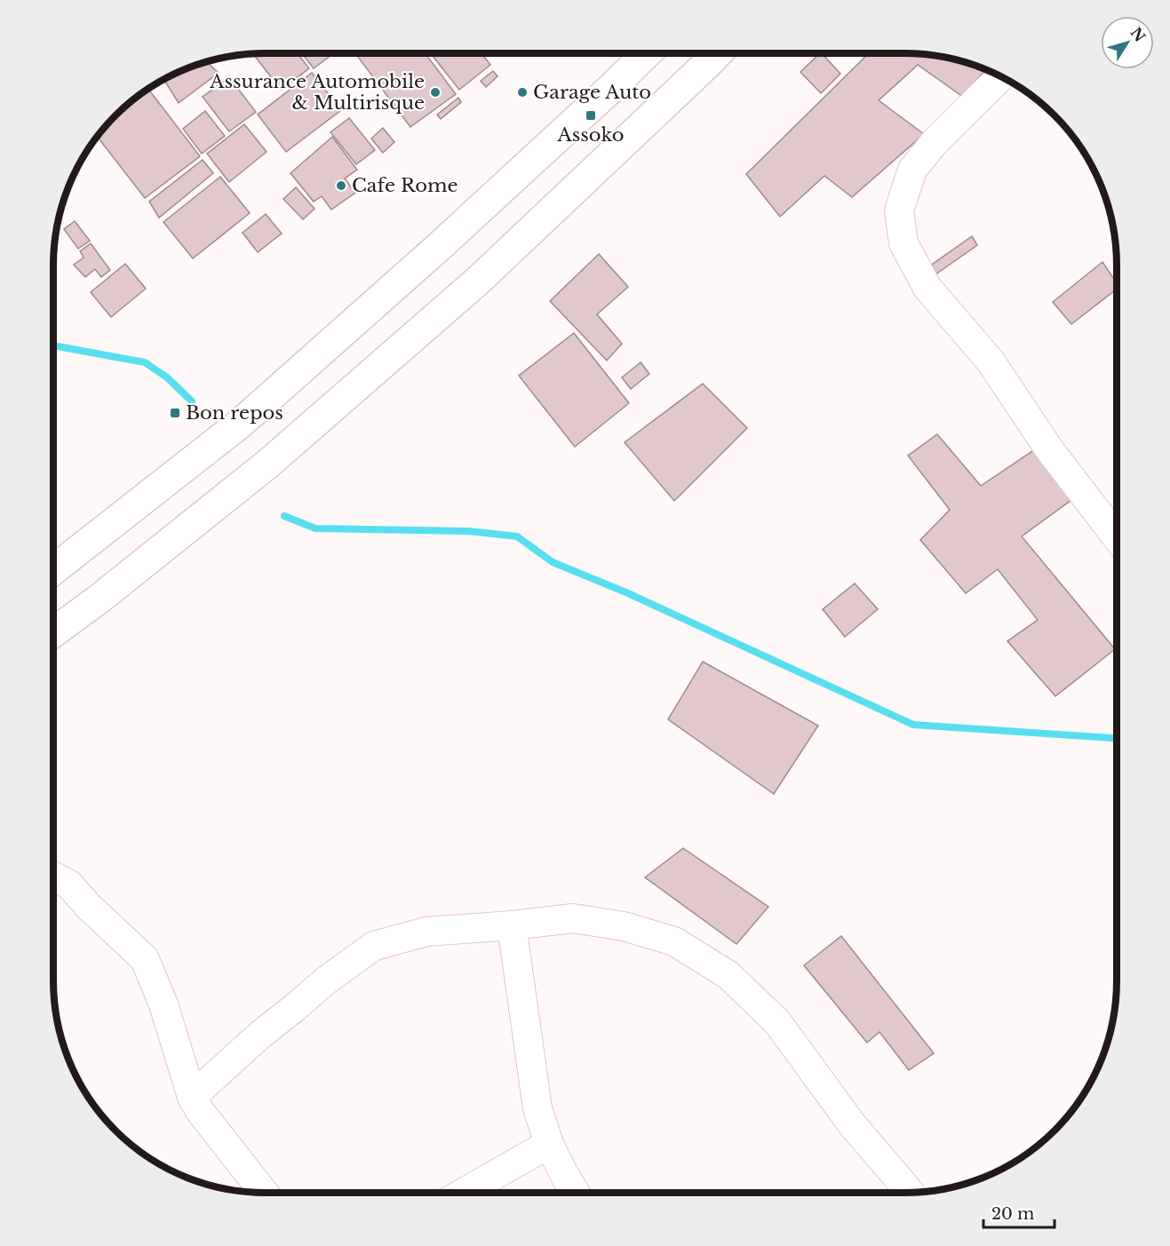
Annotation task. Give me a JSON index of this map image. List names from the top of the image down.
{
  "places": {
    "other": ["Assurance Automobile & Multirisque", "Garage Auto", "Cafe Rome"],
    "transit": ["Assoko", "Bon repos"]
  },
  "scale_bar": "20 m",
  "north": "top right"
}
